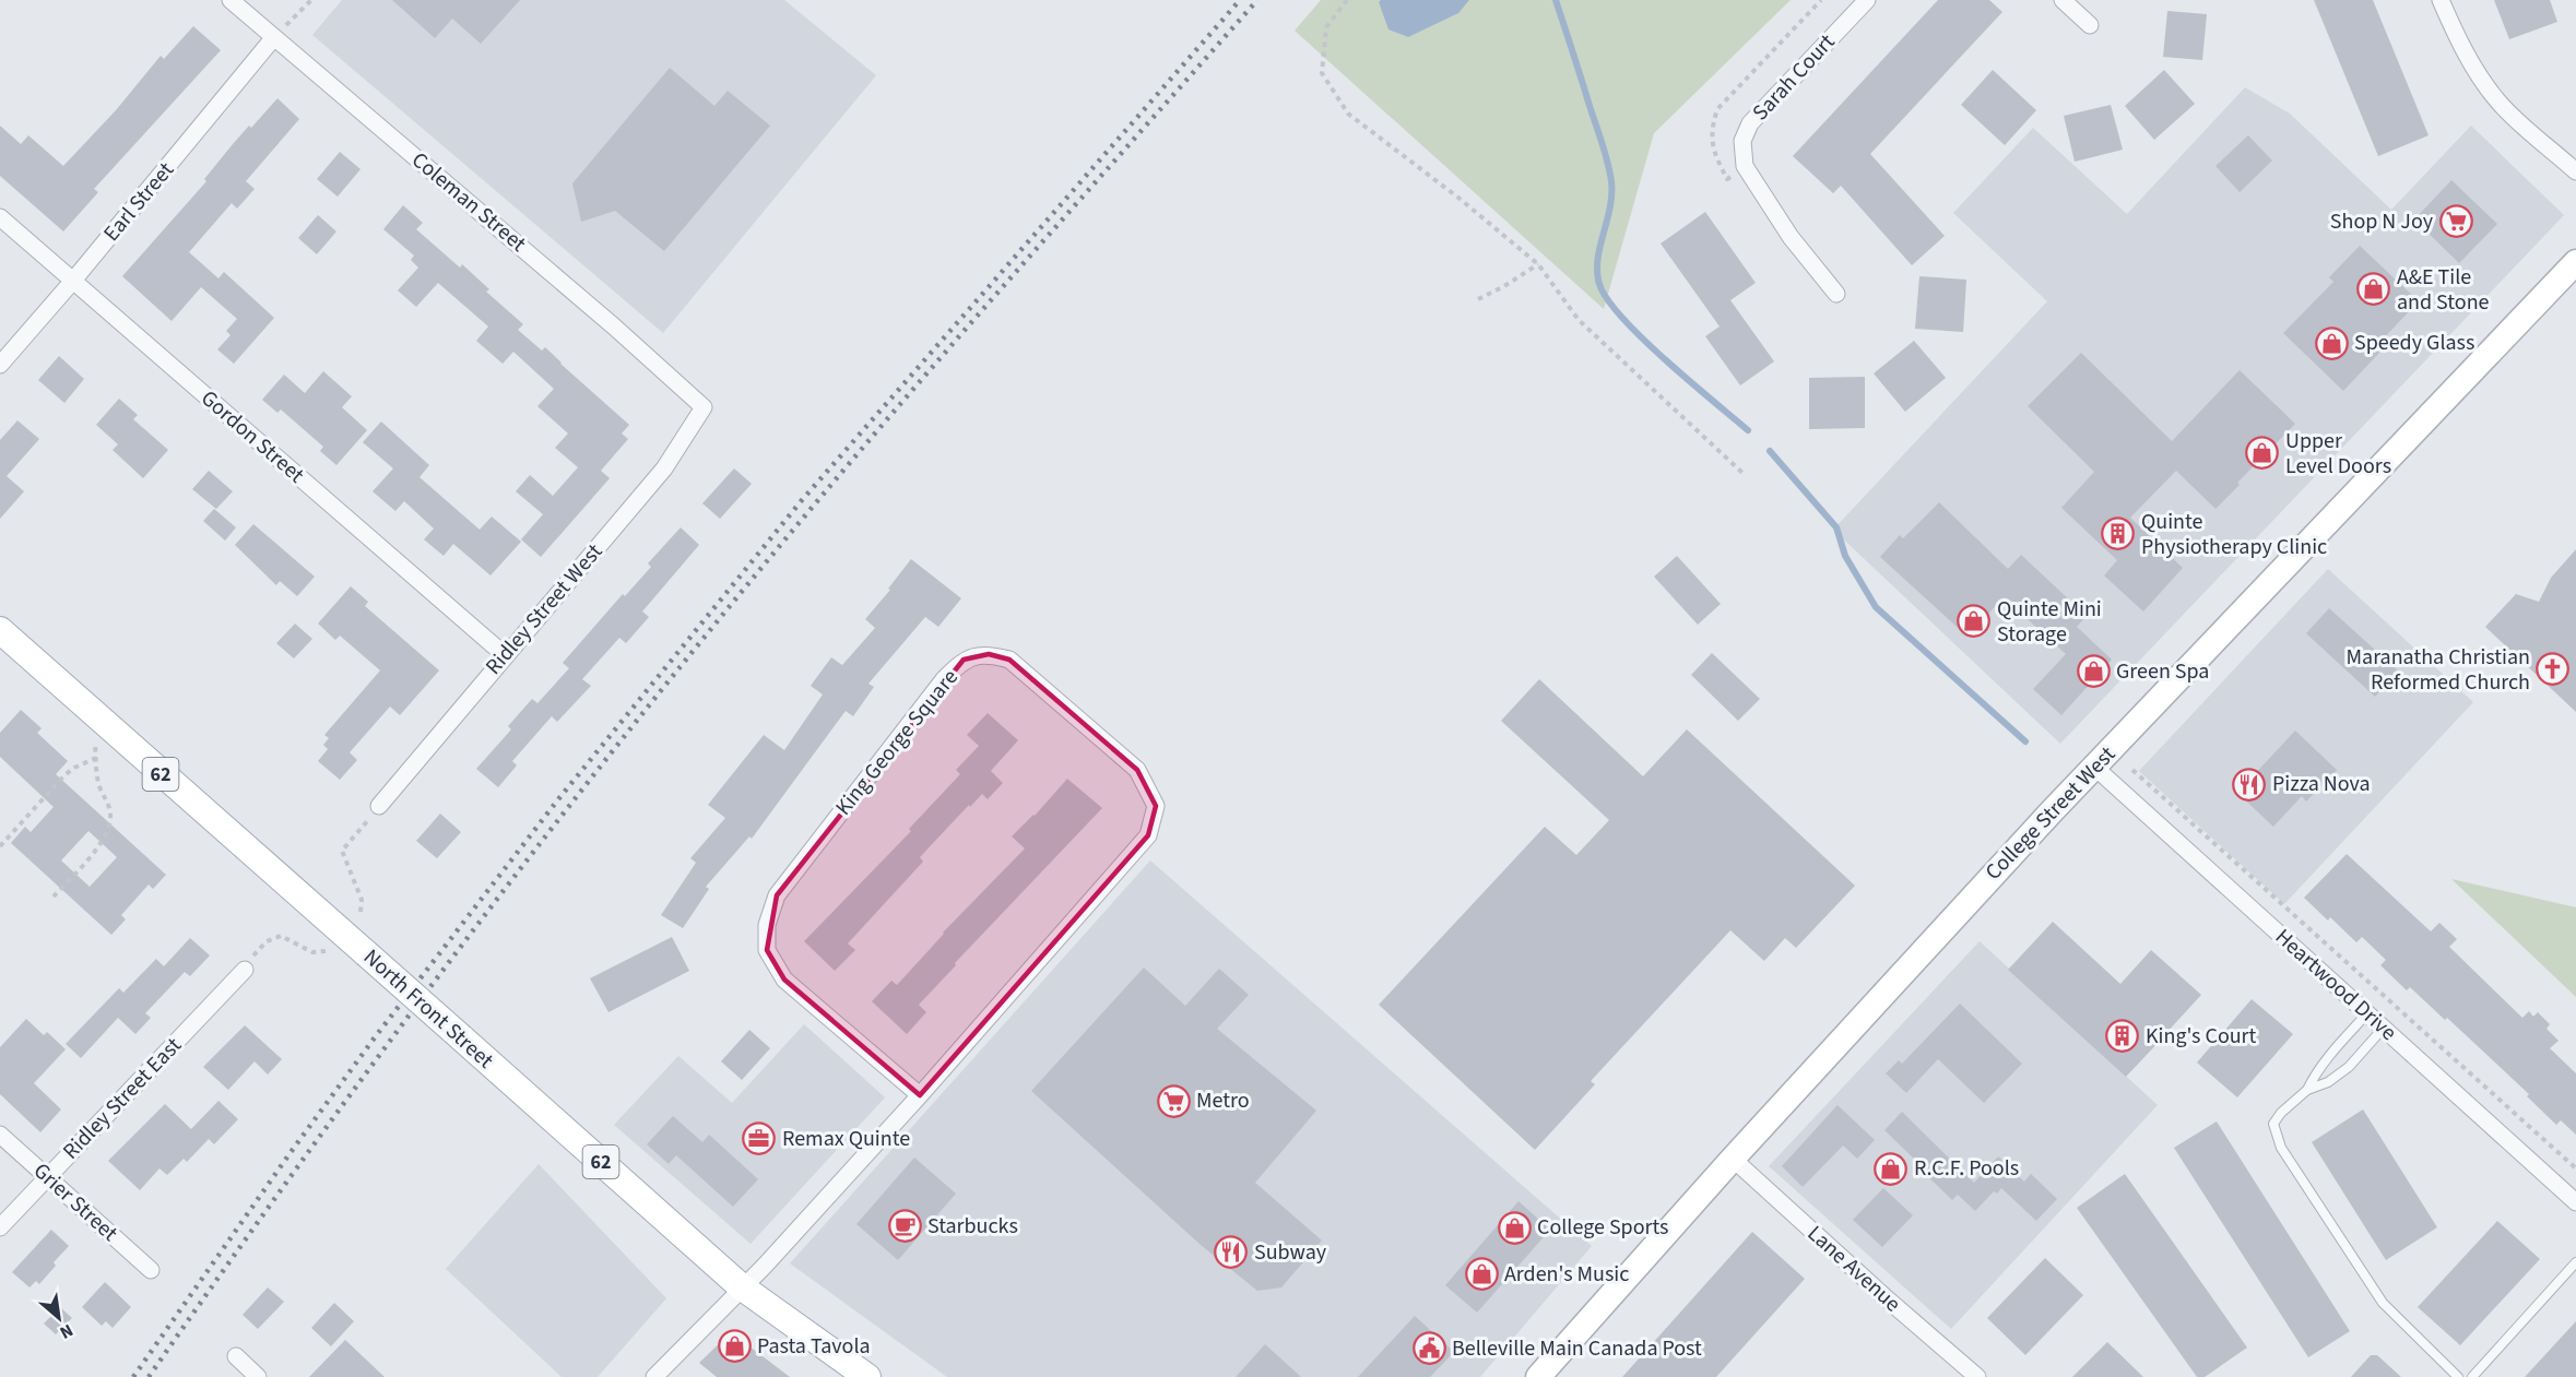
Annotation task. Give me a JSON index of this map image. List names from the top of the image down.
{
  "streets": {
    "main road": ["62", "College Street West", "North Front Street"],
    "street": [
      "Sarah Court",
      "Earl Street",
      "Coleman Street",
      "Gordon Street",
      "Ridley Street West",
      "King George Square",
      "Heartwood Drive",
      "Ridley Street East",
      "Grier Street",
      "Lane Avenue"
    ]
  },
  "crossings": [
    ["Earl Street", "Coleman Street"],
    ["Earl Street", "Gordon Street"],
    ["Coleman Street", "Ridley Street West"],
    ["Gordon Street", "Ridley Street West"],
    ["King George Square", "North Front Street"],
    ["College Street West", "Heartwood Drive"],
    ["College Street West", "Lane Avenue"],
    ["Ridley Street East", "Grier Street"]
  ],
  "places": {
    "supermarket": ["Shop N Joy", "Metro"],
    "shop": [
      "A&E Tile and Stone",
      "Speedy Glass",
      "Upper Level Doors",
      "Quinte Mini Storage",
      "Green Spa",
      "R.C.F. Pools",
      "College Sports",
      "Arden's Music",
      "Pasta Tavola"
    ],
    "building": ["Quinte Physiotherapy Clinic", "King's Court"],
    "church": ["Maranatha Christian Reformed Church"],
    "restaurant": ["Pizza Nova", "Subway"],
    "office": ["Remax Quinte"],
    "cafe": ["Starbucks"],
    "public building": ["Belleville Main Canada Post"]
  },
  "north": "bottom right"
}
